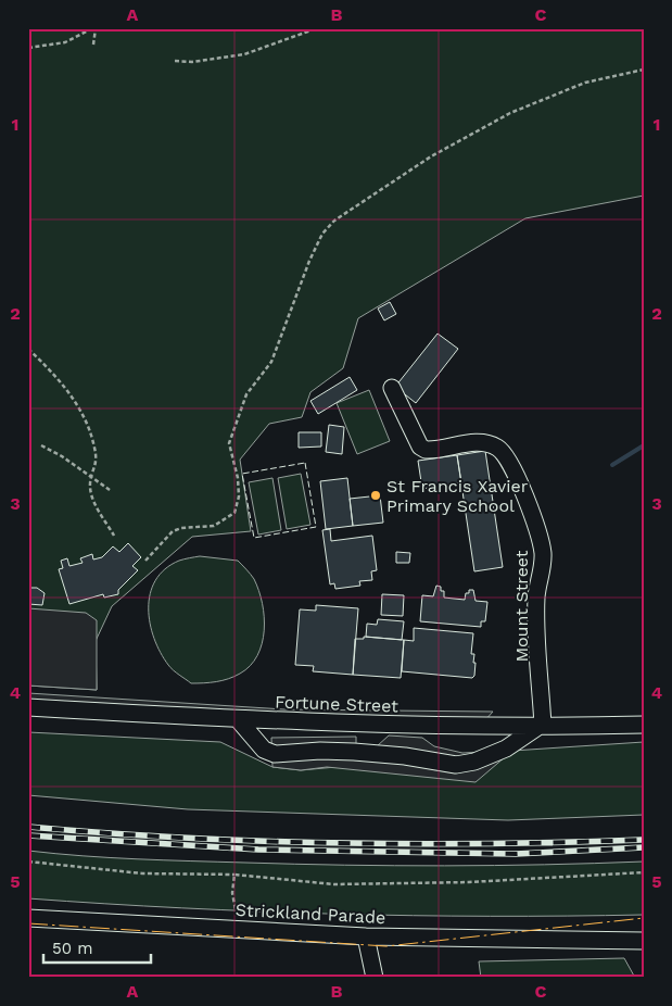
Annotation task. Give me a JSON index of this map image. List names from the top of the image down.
{
  "streets": {
    "street": ["Mount Street", "Fortune Street", "Strickland Parade"]
  },
  "crossings": [
    ["Mount Street", "Fortune Street"]
  ],
  "places": ["St Francis Xavier Primary School"],
  "scale_bar": "50 m",
  "grid": {
    "columns": ["A", "B", "C"],
    "rows": [
      "1",
      "2",
      "3",
      "4",
      "5"
    ]
  }
}
